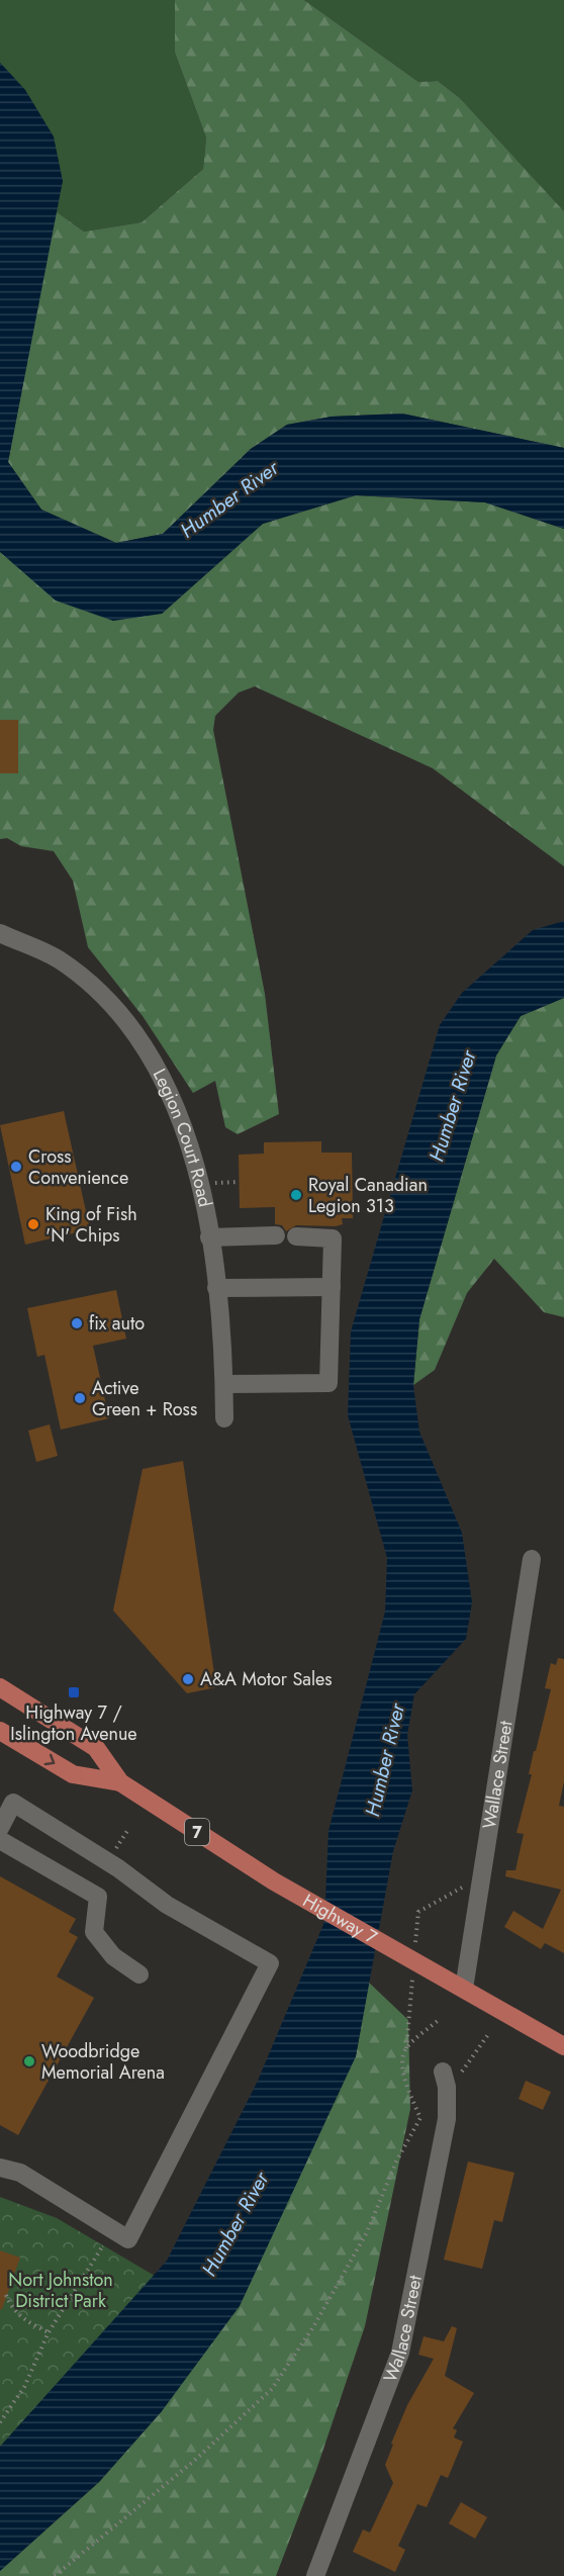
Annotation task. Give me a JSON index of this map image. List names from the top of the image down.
{
  "streets": {
    "main road": ["7", "Highway 7"],
    "street": ["Legion Court Road", "Wallace Street"]
  },
  "crossings": [
    ["Wallace Street", "Highway 7"]
  ],
  "water": ["Humber River"],
  "parks": ["Nort Johnston District Park"],
  "places": {
    "other": [
      "Cross Convenience",
      "Royal Canadian Legion 313",
      "King of Fish 'N' Chips",
      "fix auto",
      "Active Green + Ross",
      "A&A Motor Sales",
      "Woodbridge Memorial Arena"
    ],
    "transit": ["Highway 7 / Islington Avenue"]
  }
}
